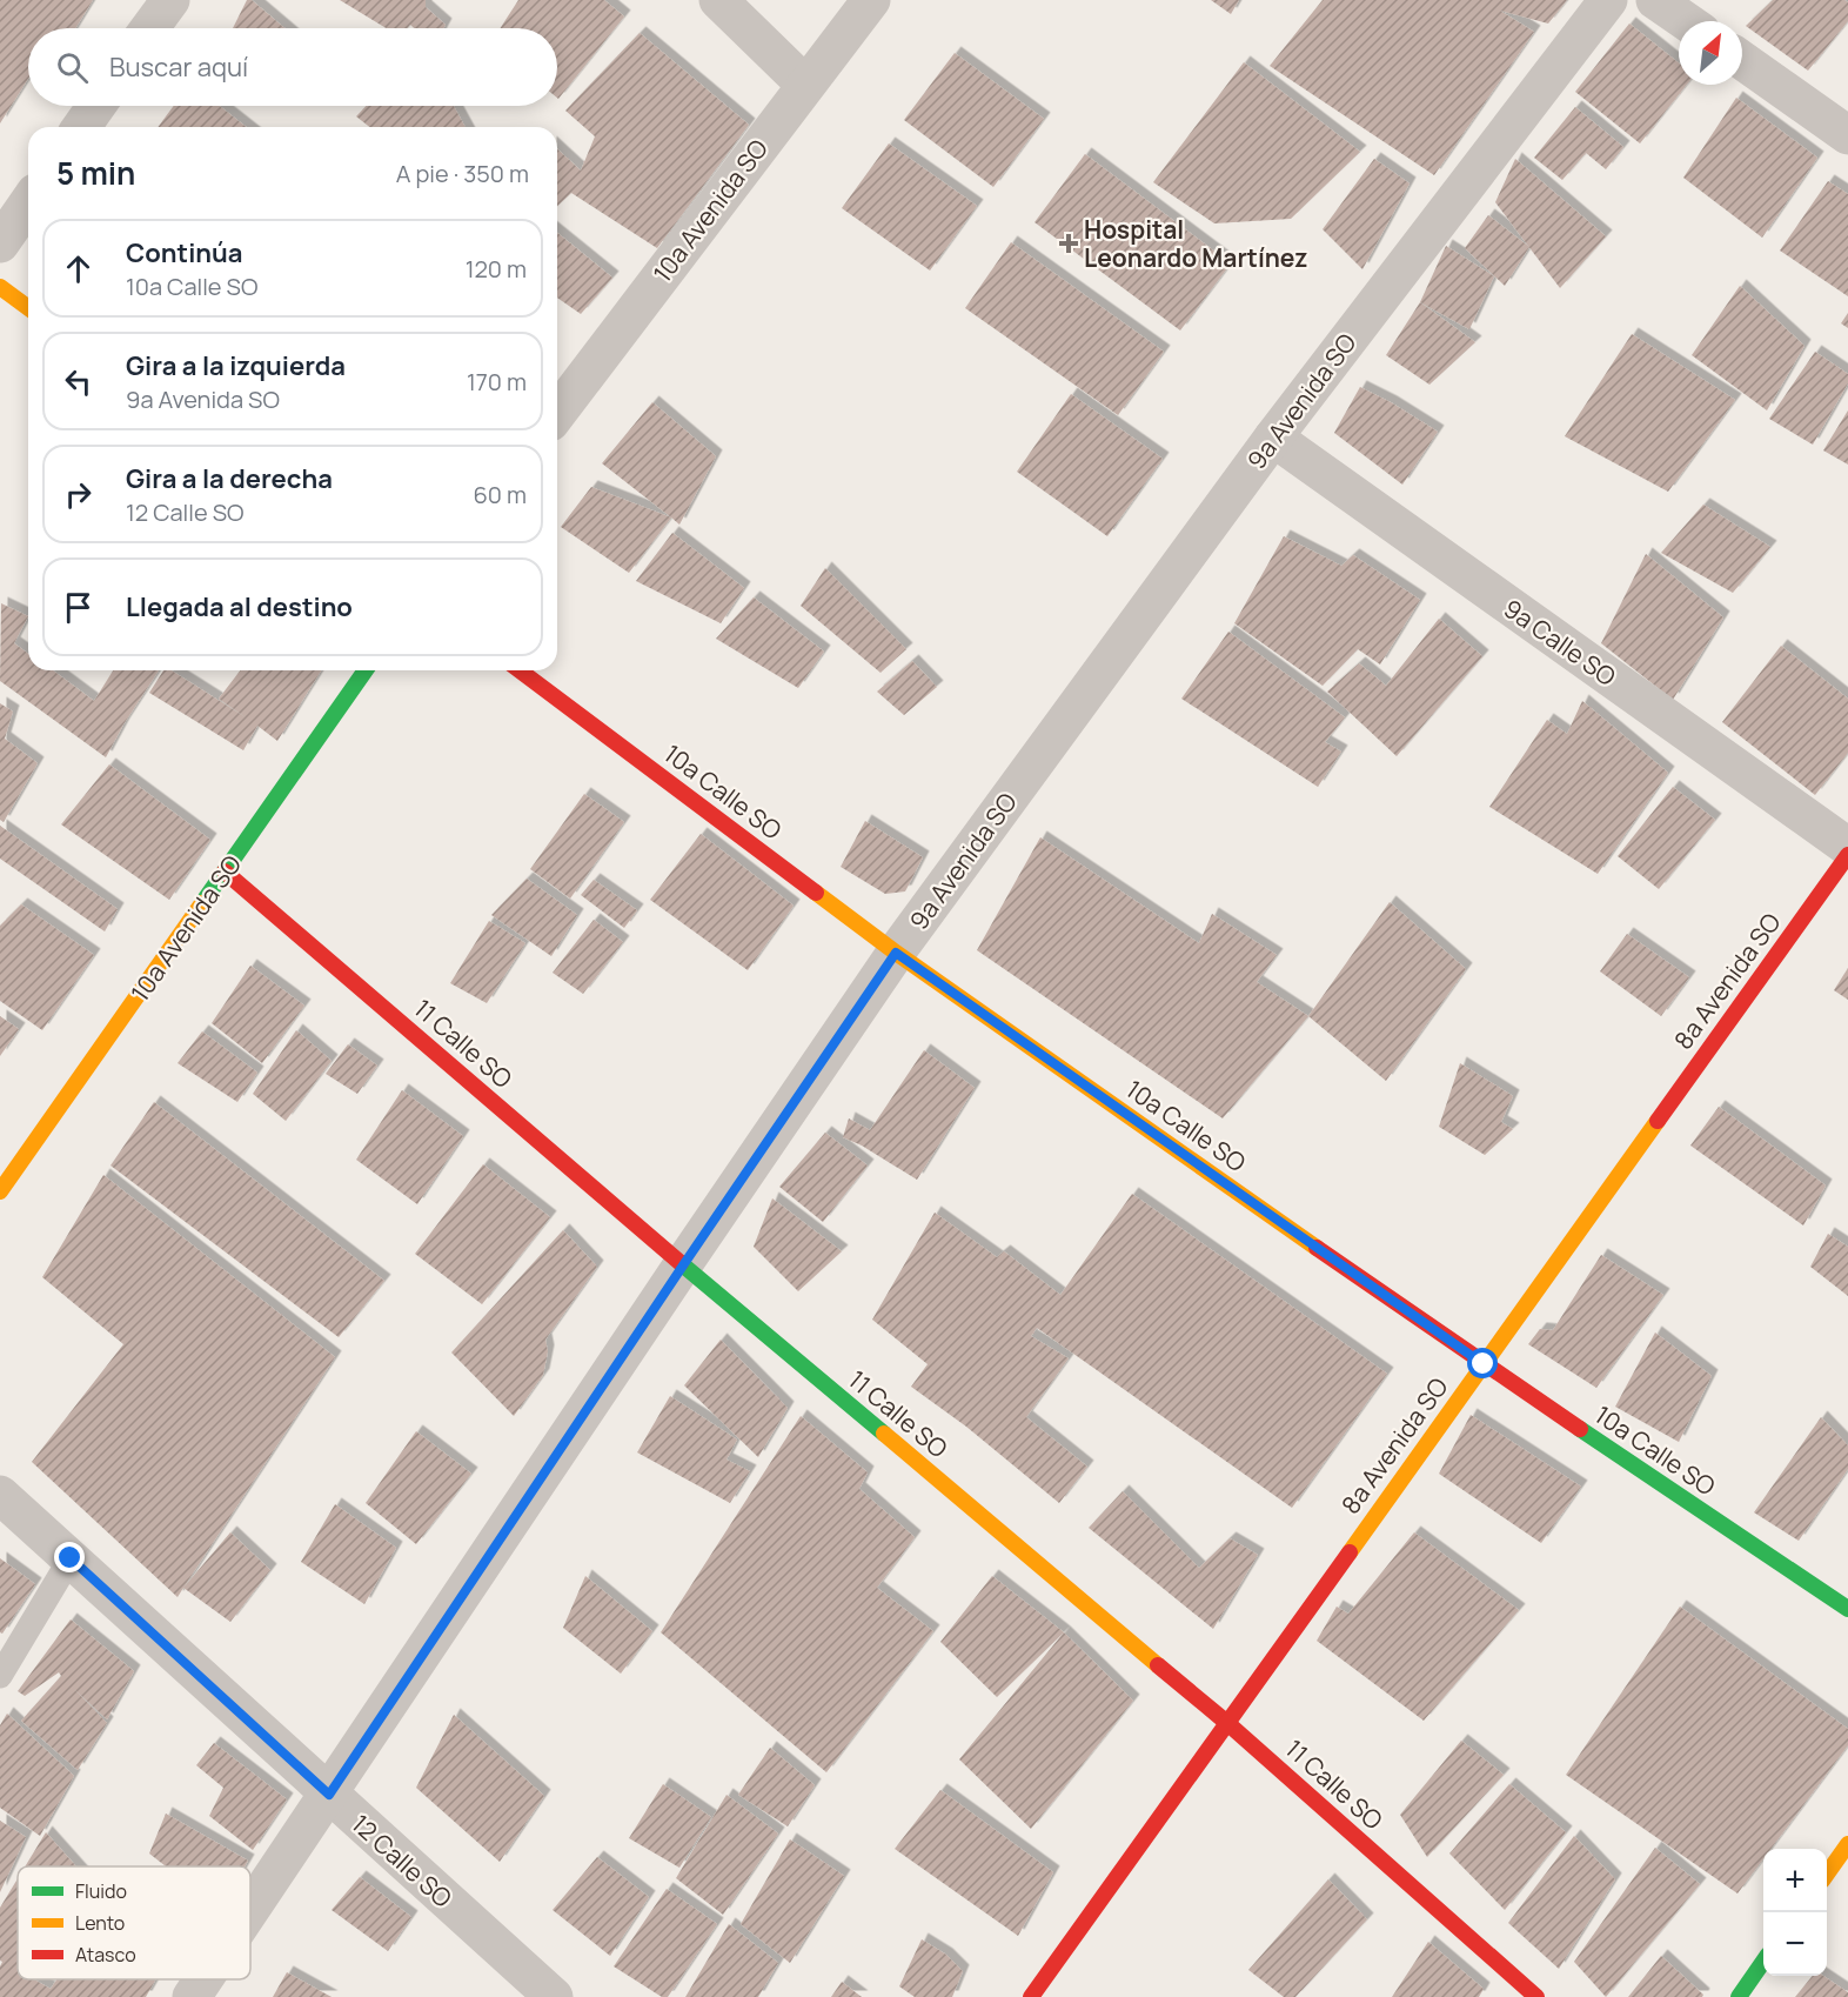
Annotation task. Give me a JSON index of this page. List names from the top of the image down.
{
  "streets": {
    "street": [
      "10a Avenida SO",
      "9a Avenida SO",
      "9a Calle SO",
      "10a Calle SO",
      "8a Avenida SO",
      "11 Calle SO",
      "12 Calle SO"
    ]
  },
  "crossings": [
    ["10a Avenida SO", "11 Calle SO"],
    ["9a Avenida SO", "9a Calle SO"],
    ["9a Avenida SO", "10a Calle SO"],
    ["9a Avenida SO", "11 Calle SO"],
    ["9a Avenida SO", "12 Calle SO"],
    ["10a Calle SO", "8a Avenida SO"],
    ["8a Avenida SO", "11 Calle SO"]
  ],
  "places": {
    "health": ["Hospital Leonardo Martínez"]
  },
  "legend": ["Fluido", "Lento", "Atasco"],
  "north": "top right",
  "page": {
    "search": "Buscar aquí",
    "heading": ["5 min", "A pie · 350 m"],
    "list": [
      ["Continúa", "10a Calle SO", "120 m"],
      ["Gira a la izquierda", "9a Avenida SO", "170 m"],
      ["Gira a la derecha", "12 Calle SO", "60 m"],
      "Llegada al destino"
    ],
    "map_buttons": ["+", "−"]
  }
}
